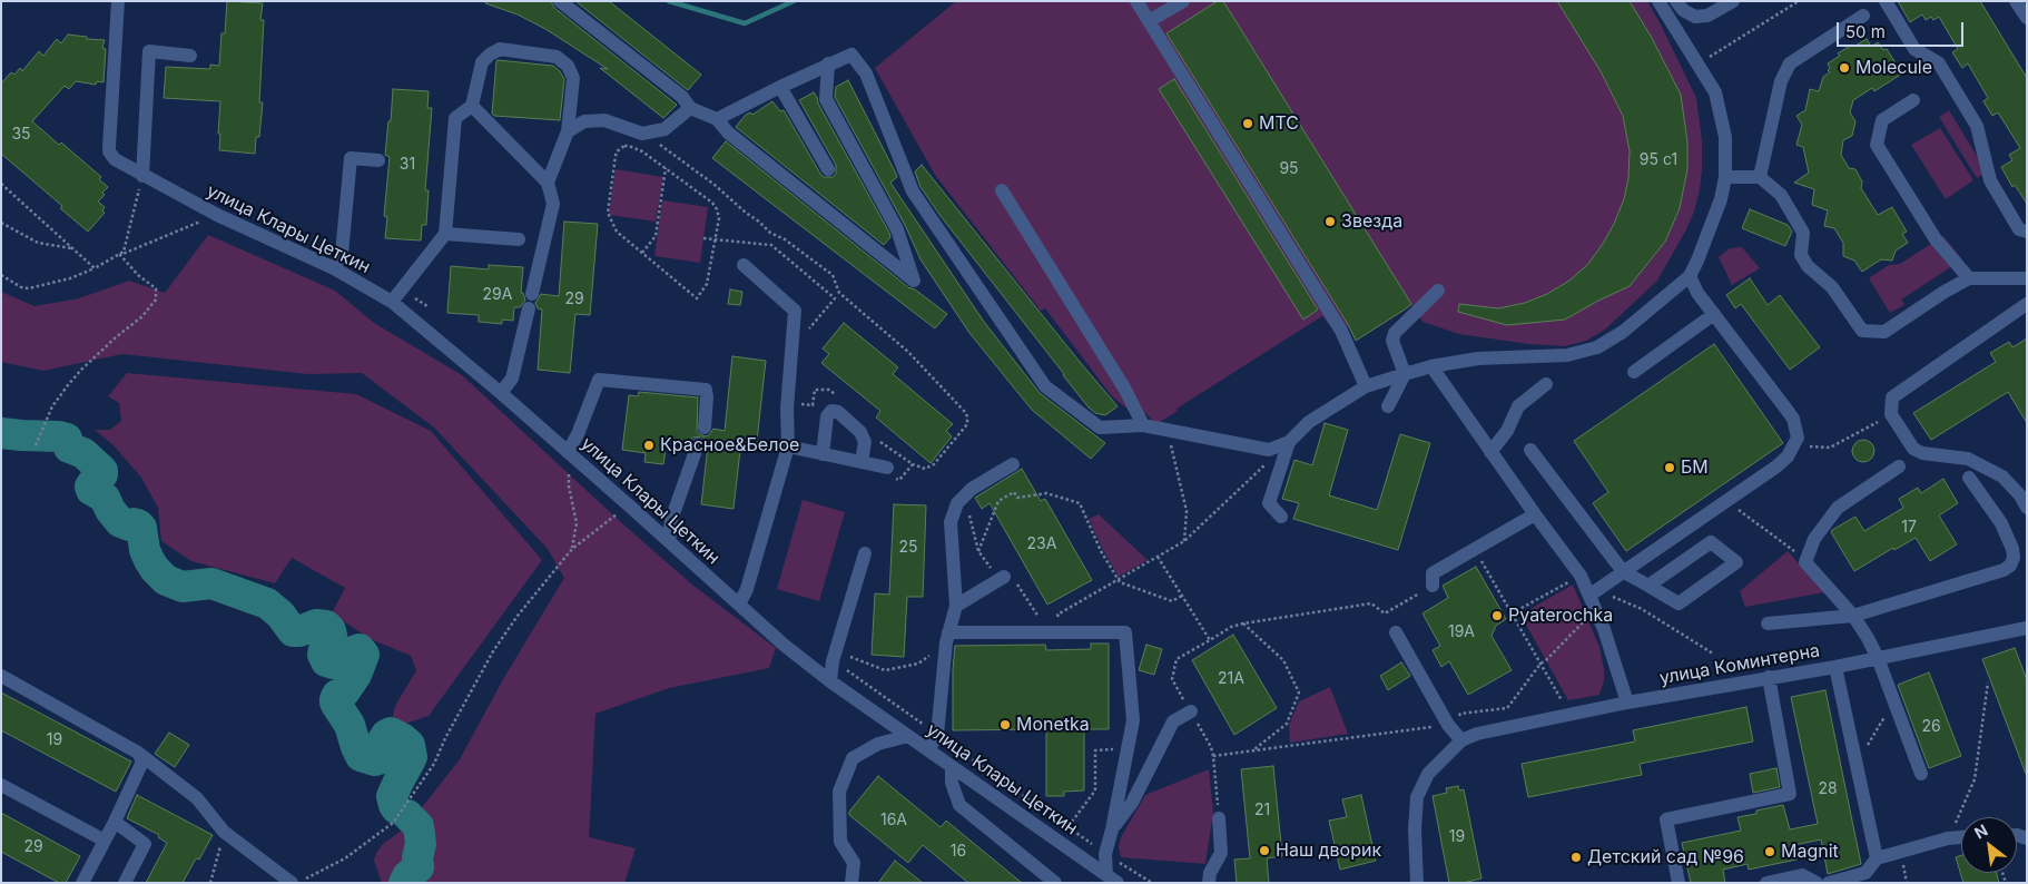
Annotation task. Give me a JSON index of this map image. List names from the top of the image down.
{
  "streets": {
    "street": ["улица Клары Цеткин", "улица Коминтерна"]
  },
  "places": [
    "Molecule",
    "МТС",
    "Звезда",
    "Красное&Белое",
    "БМ",
    "Pyaterochka",
    "Monetka",
    "Наш дворик",
    "Magnit",
    "Детский сад №96"
  ],
  "house_numbers": [
    "35",
    "95 с1",
    "31",
    "95",
    "29А",
    "29",
    "17",
    "23А",
    "25",
    "19А",
    "21А",
    "26",
    "19",
    "28",
    "21",
    "16А",
    "19",
    "29",
    "16"
  ],
  "scale_bar": "50 m",
  "north": "top left"
}
